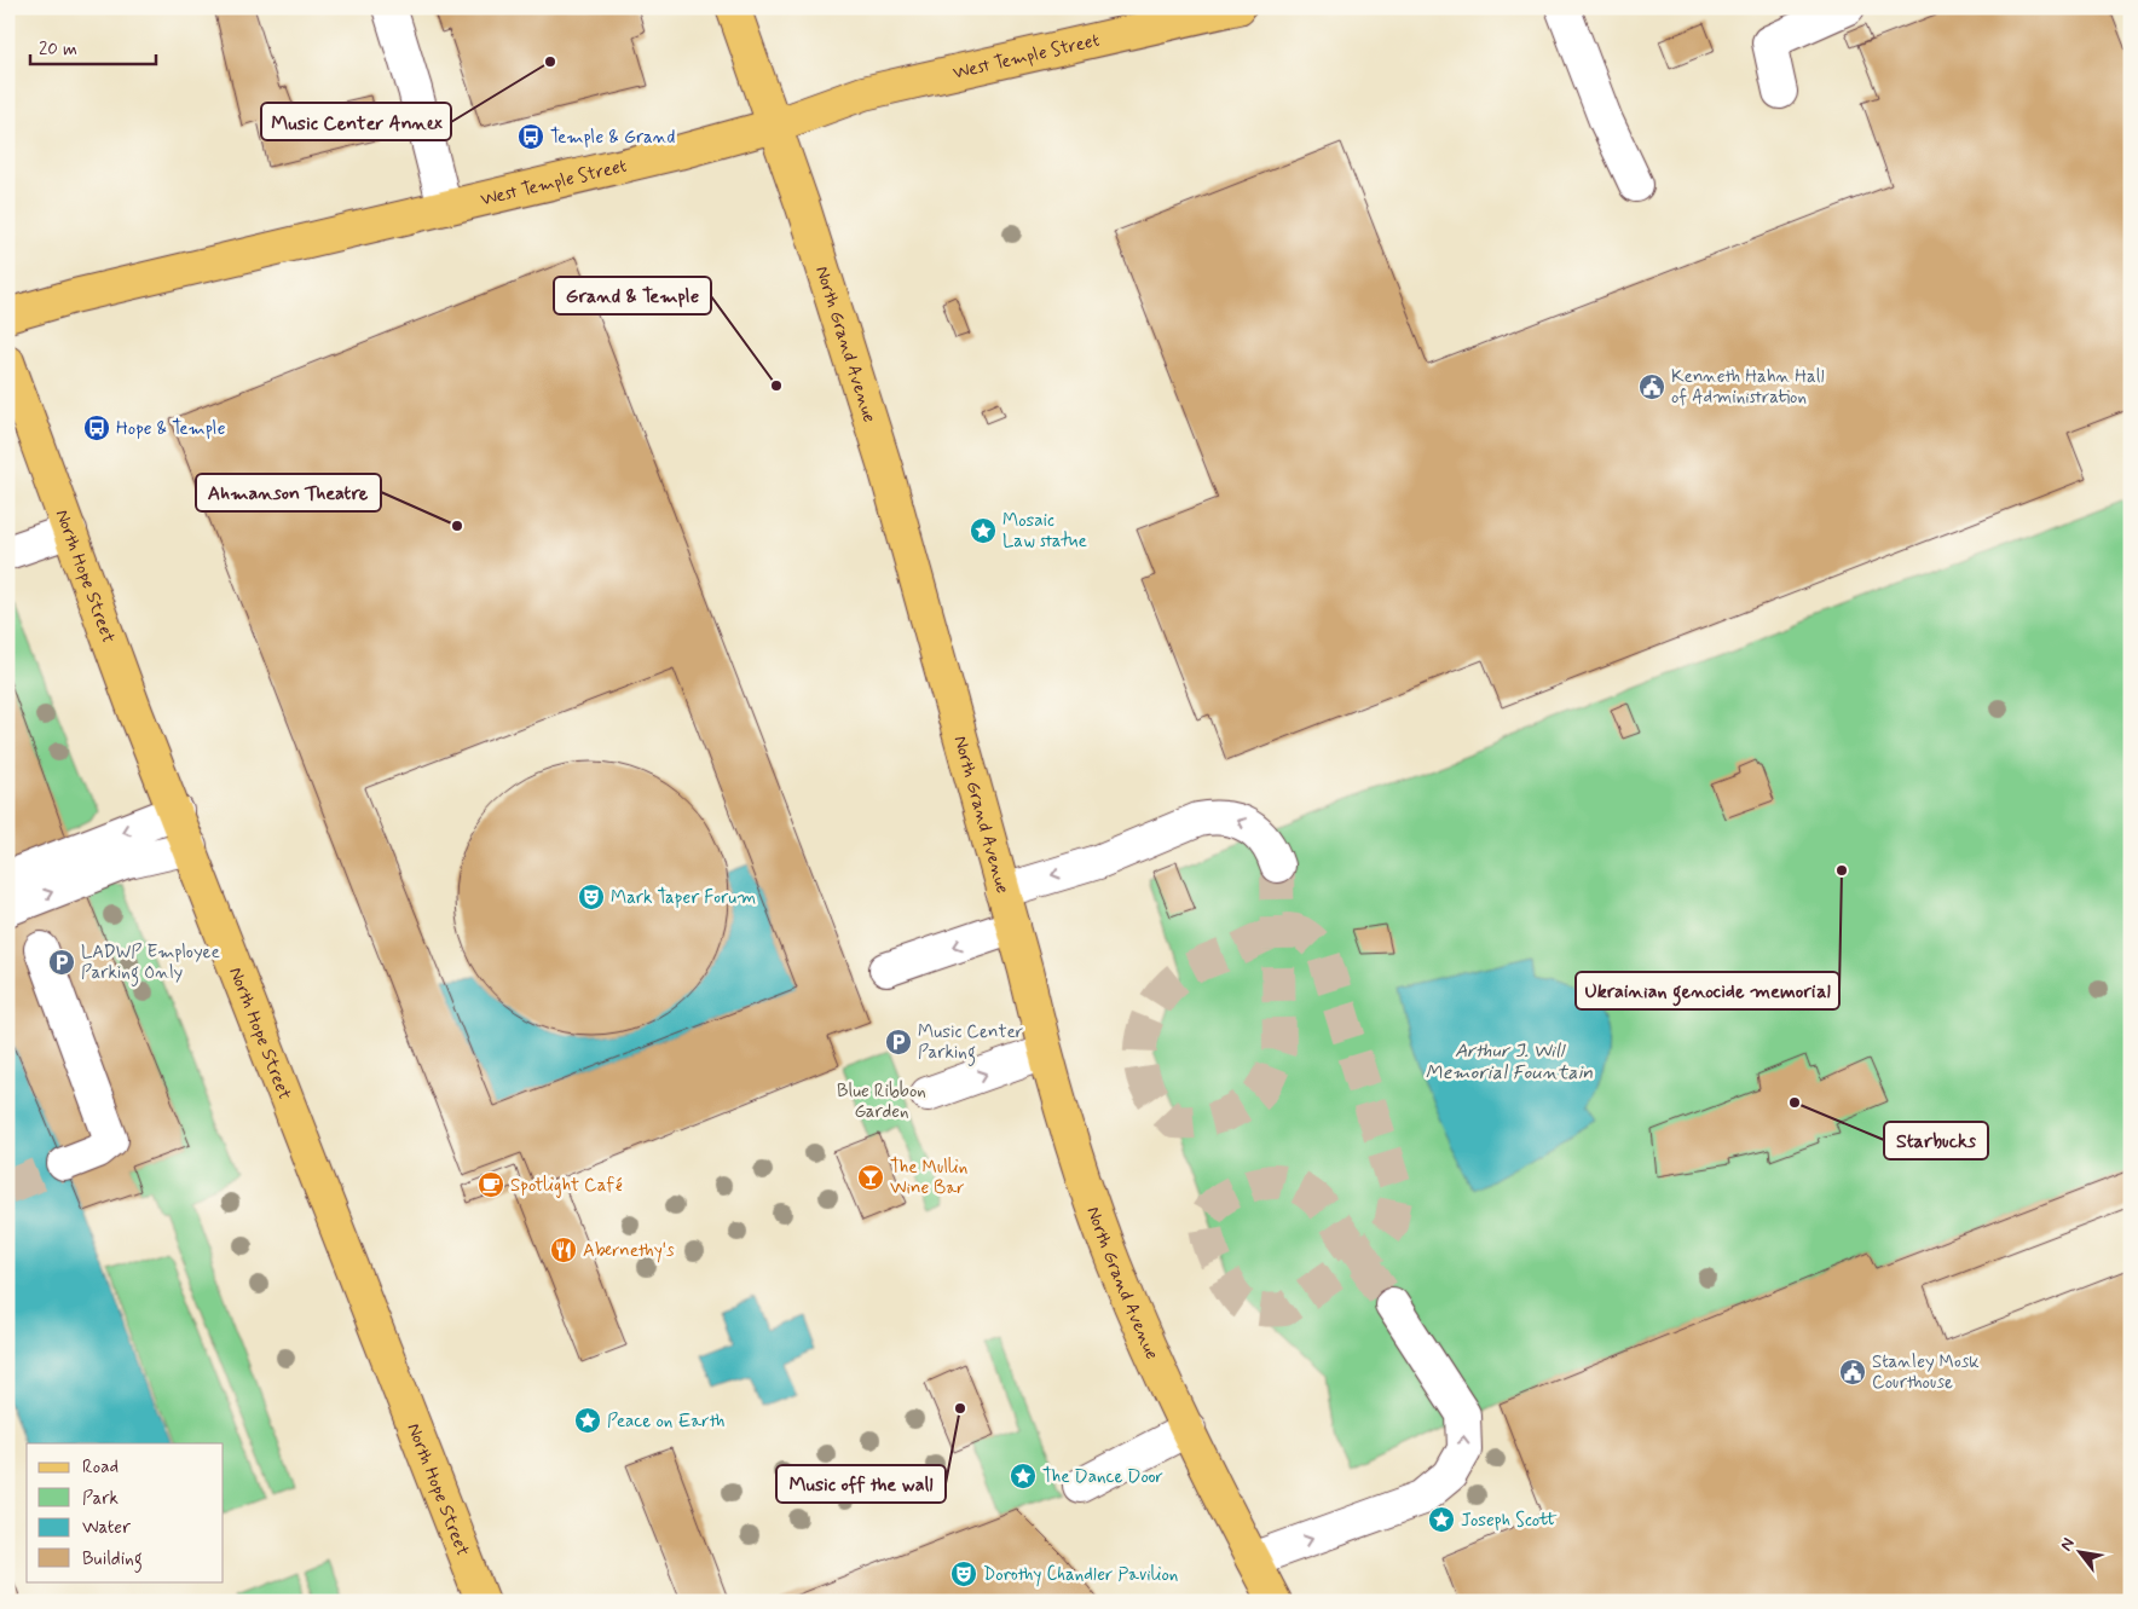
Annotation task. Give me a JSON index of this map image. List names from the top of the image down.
{
  "streets": {
    "main road": ["West Temple Street", "North Grand Avenue", "North Hope Street"]
  },
  "crossings": [
    ["West Temple Street", "North Grand Avenue"]
  ],
  "water": ["Arthur J. Will Memorial Fountain"],
  "parks": ["Blue Ribbon Garden"],
  "places": {
    "other": [
      "Music Center Annex",
      "Grand & Temple",
      "Ahmanson Theatre",
      "Ukrainian genocide memorial",
      "Starbucks",
      "Music off the wall"
    ],
    "bus stop": ["Temple & Grand", "Hope & Temple"],
    "public building": ["Kenneth Hahn Hall of Administration", "Stanley Mosk Courthouse"],
    "place": [
      "Mosaic Law statue",
      "Peace on Earth",
      "The Dance Door",
      "Joseph Scott"
    ],
    "theatre": ["Mark Taper Forum", "Dorothy Chandler Pavilion"],
    "parking": ["LADWP Employee Parking Only", "Music Center Parking"],
    "bar": ["The Mullin Wine Bar"],
    "cafe": ["Spotlight Café"],
    "restaurant": ["Abernethy's"]
  },
  "legend": [
    "Road",
    "Park",
    "Water",
    "Building"
  ],
  "scale_bar": "20 m",
  "north": "top left"
}
